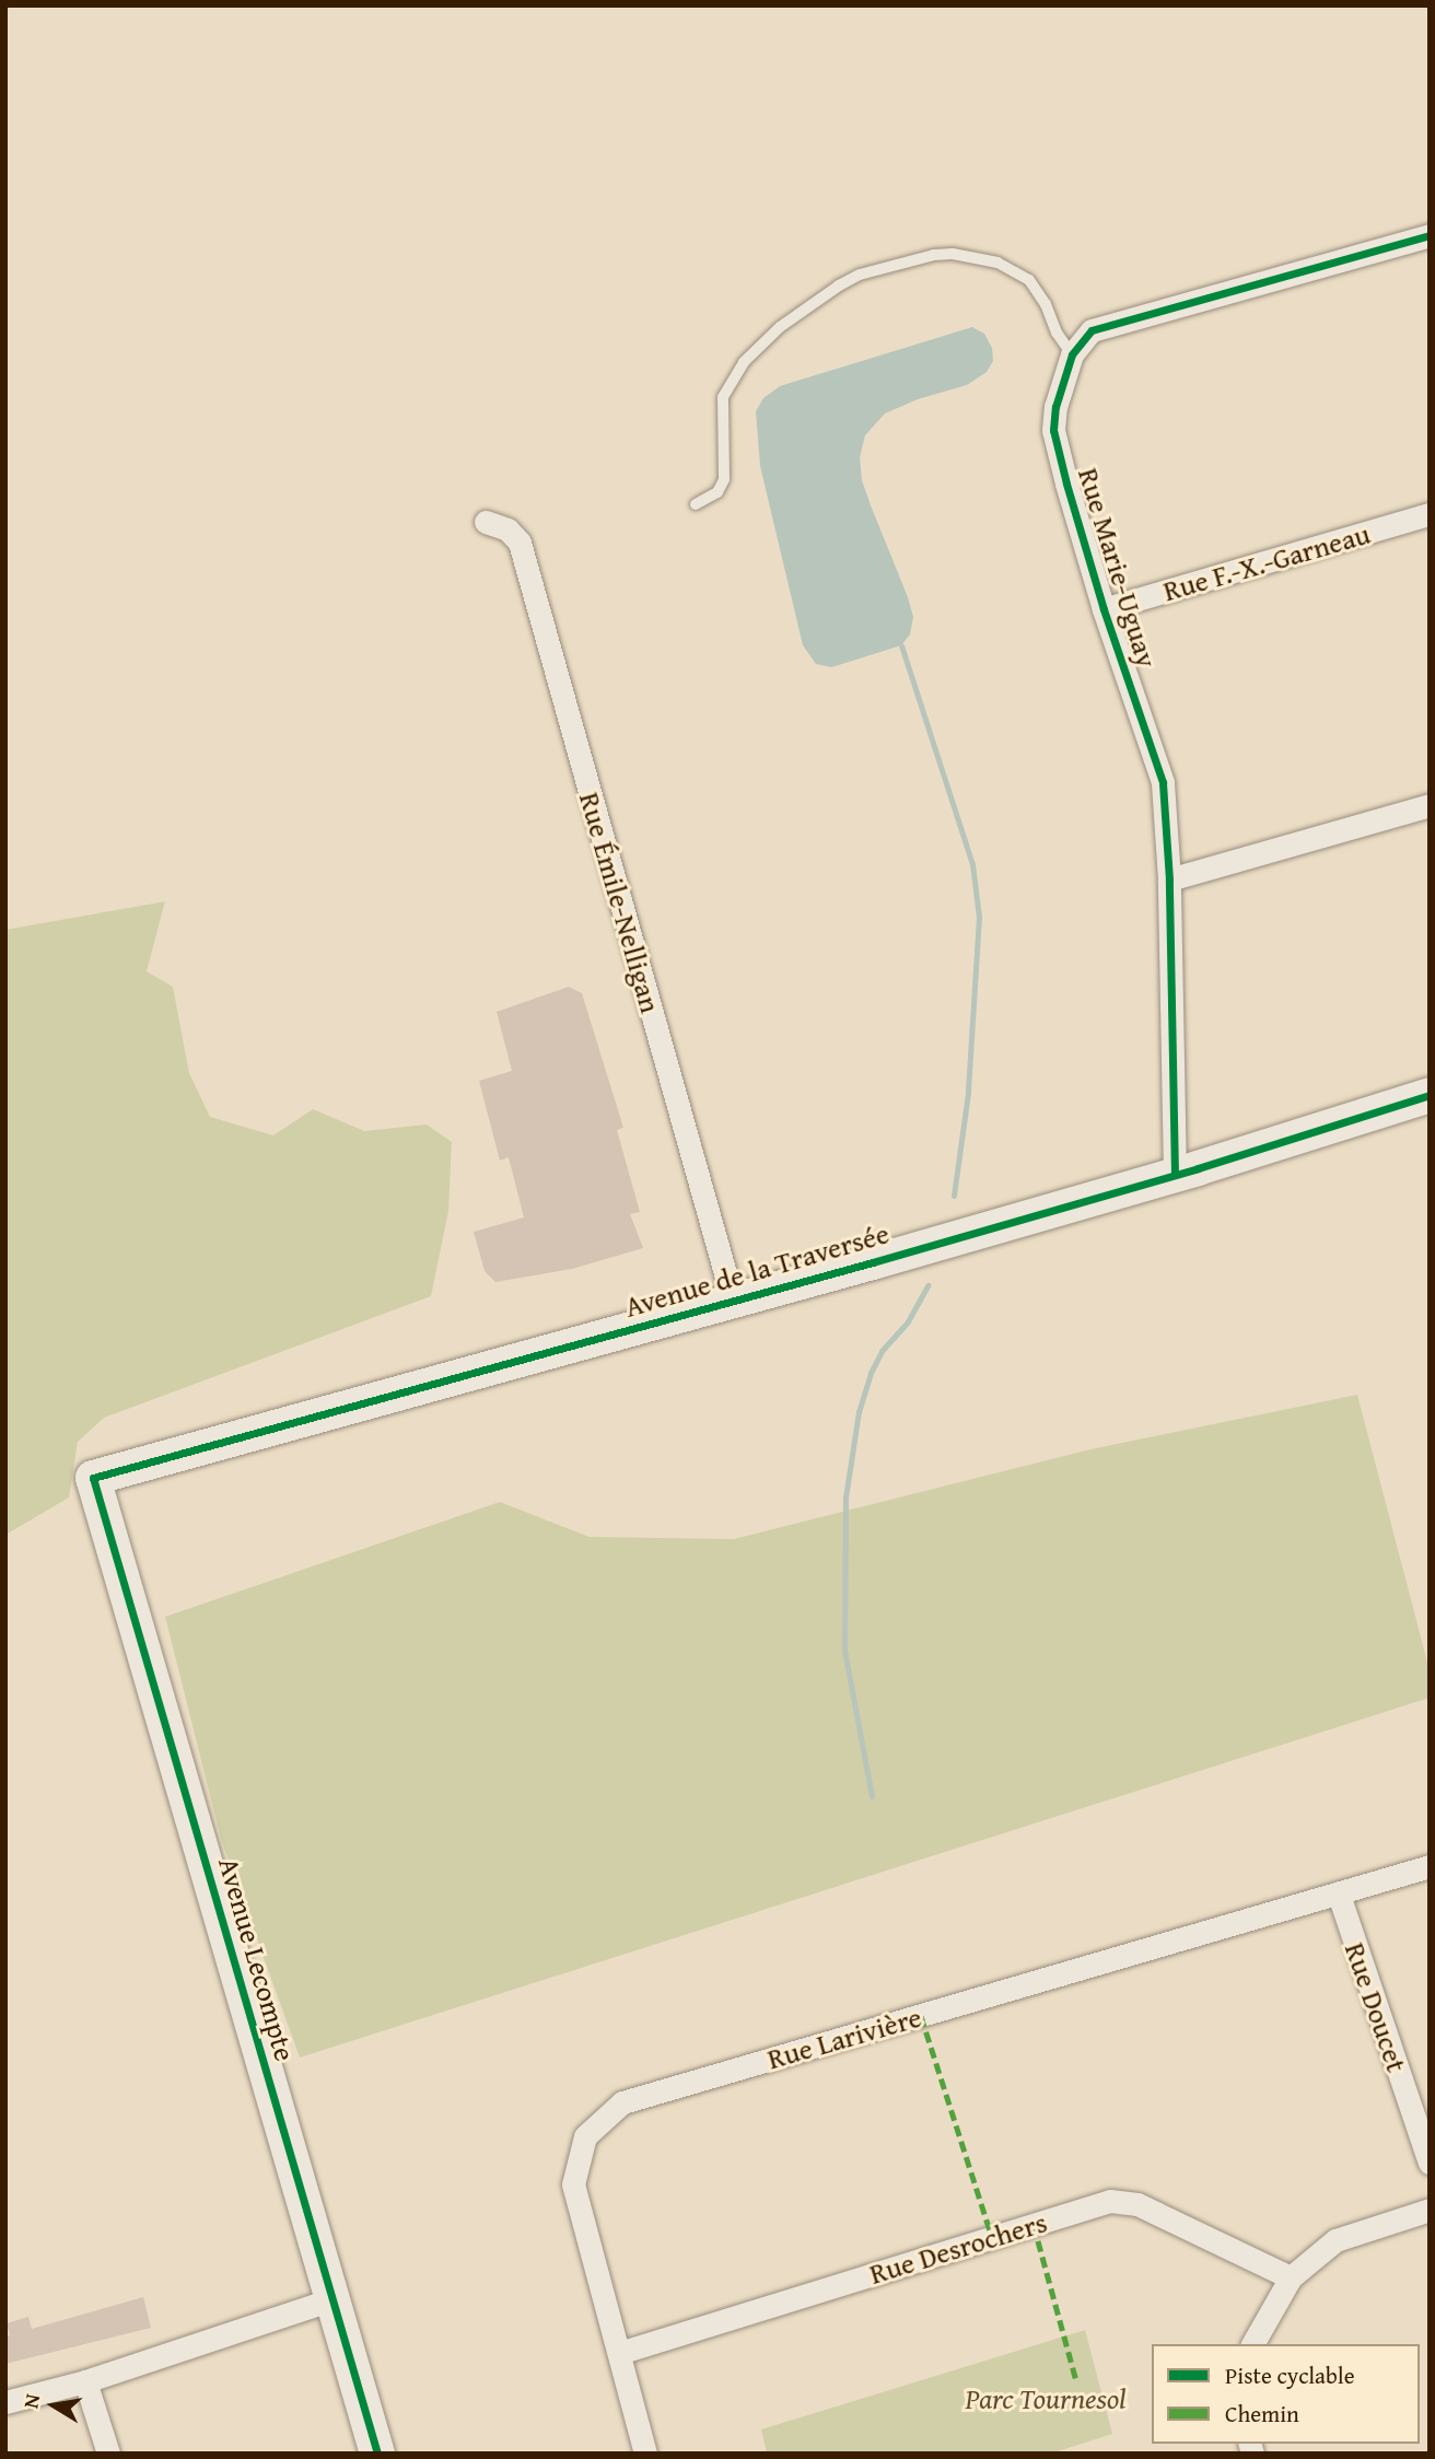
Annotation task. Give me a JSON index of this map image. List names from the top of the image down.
{
  "streets": {
    "street": [
      "Rue F.-X.-Garneau",
      "Rue Marie-Uguay",
      "Rue Émile-Nelligan",
      "Avenue de la Traversée",
      "Avenue Lecompte",
      "Rue Doucet",
      "Rue Larivière",
      "Rue Desrochers"
    ]
  },
  "crossings": [
    ["Rue F.-X.-Garneau", "Rue Marie-Uguay"],
    ["Rue Marie-Uguay", "Avenue de la Traversée"],
    ["Rue Émile-Nelligan", "Avenue de la Traversée"],
    ["Avenue de la Traversée", "Avenue Lecompte"],
    ["Rue Doucet", "Rue Larivière"],
    ["Rue Larivière", "Rue Desrochers"]
  ],
  "parks": ["Parc Tournesol"],
  "legend": ["Piste cyclable", "Chemin"],
  "north": "left"
}
